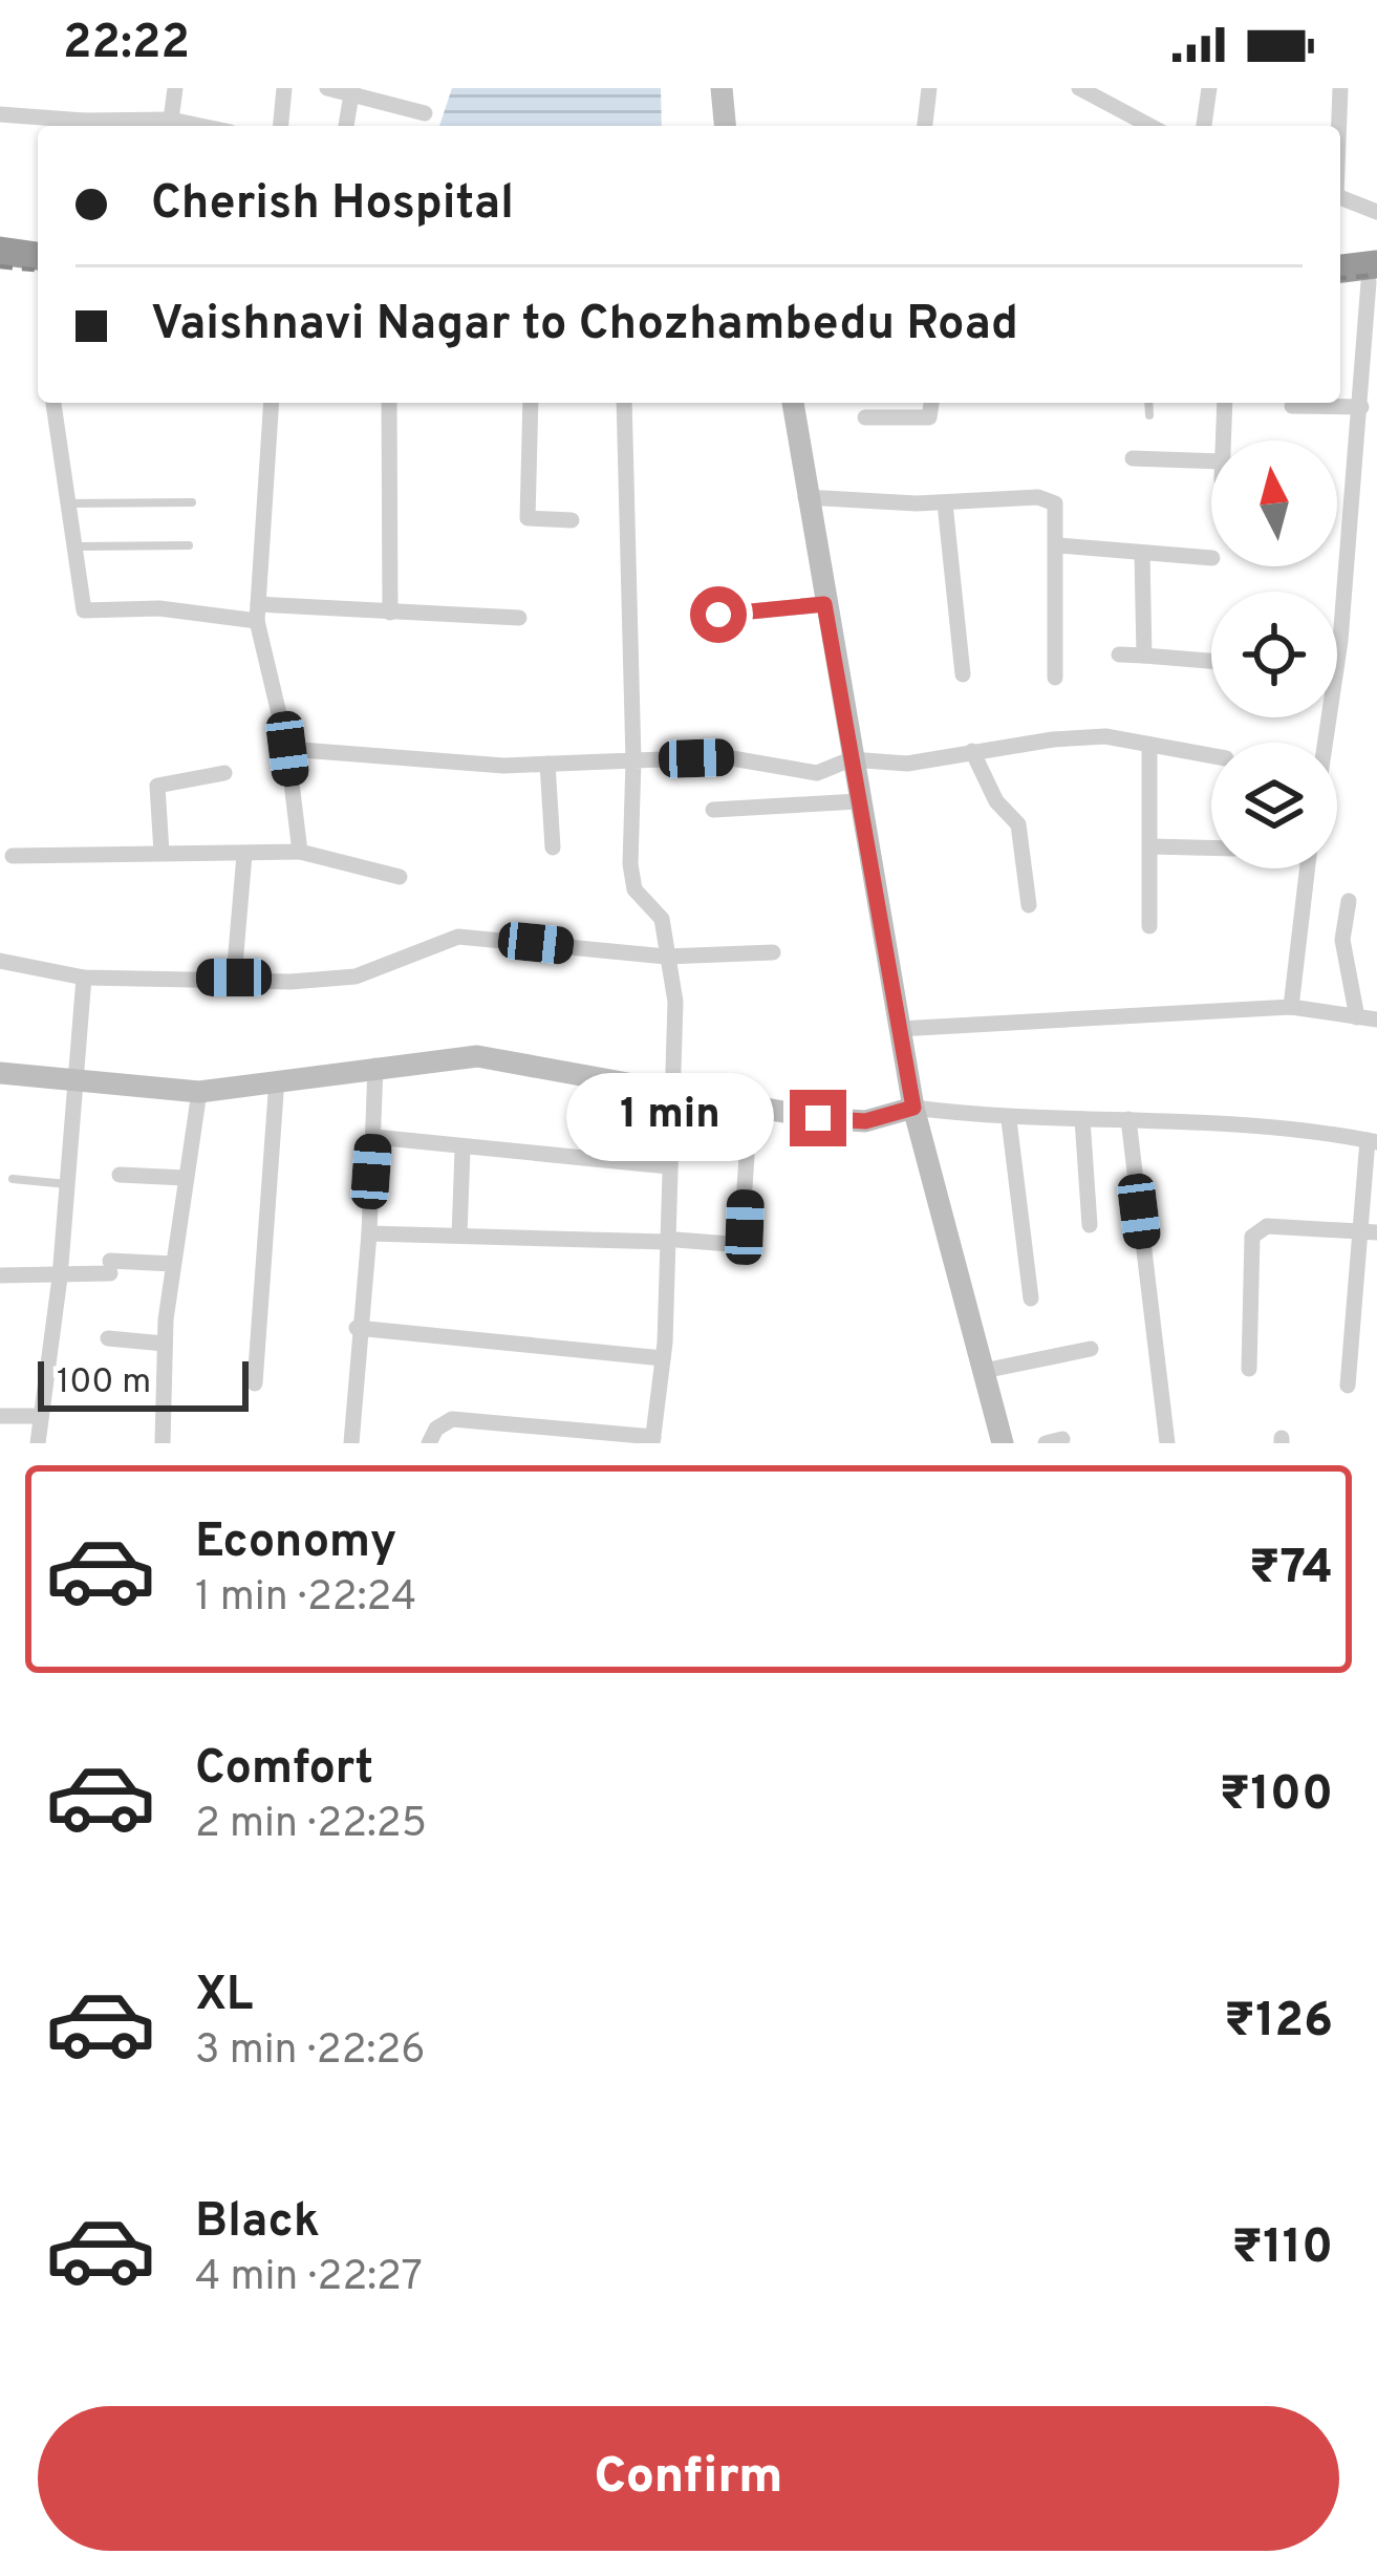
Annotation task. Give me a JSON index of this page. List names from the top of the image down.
{
  "scale_bar": "100 m",
  "north": "top",
  "page": {
    "status": "22:22",
    "banner": ["Cherish Hospital", "Vaishnavi Nagar to Chozhambedu Road"],
    "bubble": "1 min",
    "scale": "100 m",
    "list": [
      {
        "name": "Economy",
        "note": "1 min · 22:24",
        "value": "₹74"
      },
      {
        "name": "Comfort",
        "note": "2 min · 22:25",
        "value": "₹100"
      },
      {
        "name": "XL",
        "note": "3 min · 22:26",
        "value": "₹126"
      },
      {
        "name": "Black",
        "note": "4 min · 22:27",
        "value": "₹110"
      }
    ],
    "buttons": "Confirm"
  }
}
